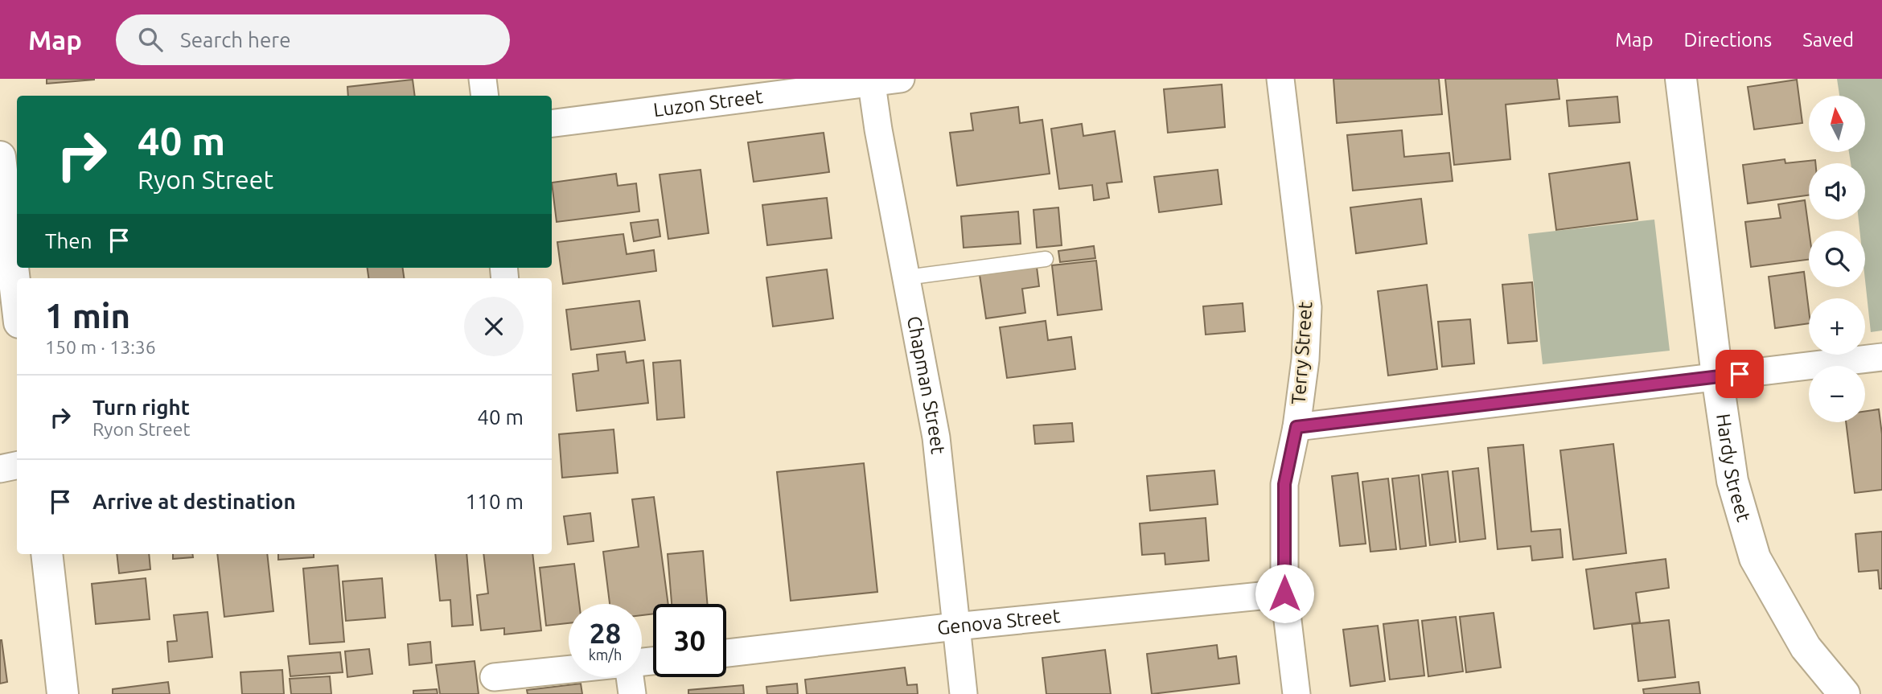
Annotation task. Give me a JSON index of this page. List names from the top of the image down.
{
  "streets": {
    "main road": ["Hardy Street"],
    "street": [
      "Luzon Street",
      "Terry Street",
      "Chapman Street",
      "Genova Street"
    ]
  },
  "crossings": [
    ["Luzon Street", "Chapman Street"],
    ["Terry Street", "Genova Street"],
    ["Chapman Street", "Genova Street"]
  ],
  "north": "top",
  "page": {
    "header": "Map",
    "search": "Search here",
    "nav": ["Map", "Directions", "Saved"],
    "map_buttons": ["+", "−"],
    "turn": ["40 m", "Ryon Street"],
    "then": "Then",
    "heading": ["1 min", "150 m · 13:36"],
    "list": [
      {
        "name": "Turn right",
        "note": "Ryon Street",
        "value": "40 m"
      },
      {
        "name": "Arrive at destination",
        "value": "110 m"
      }
    ],
    "speed": "28 km/h",
    "limit": "30"
  }
}
